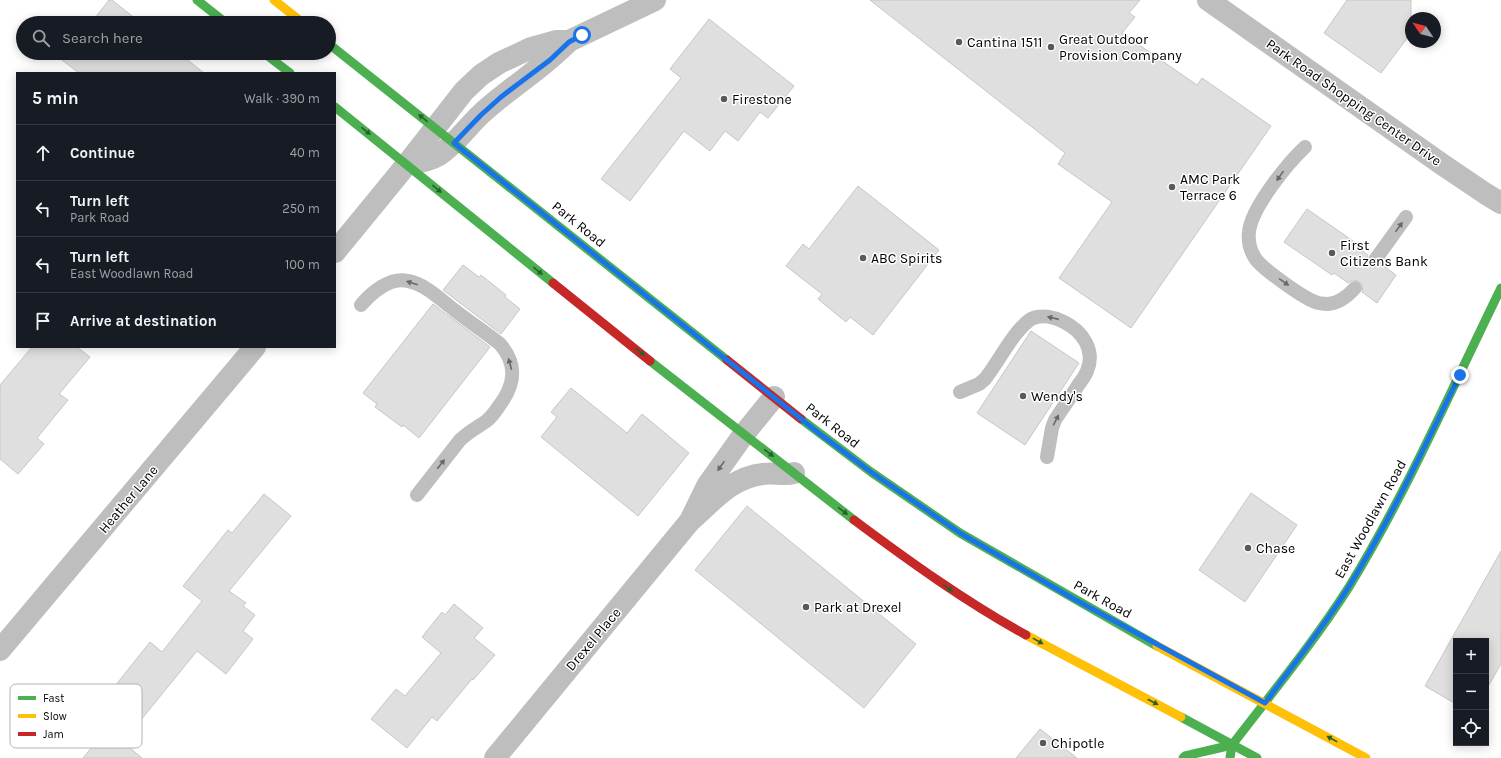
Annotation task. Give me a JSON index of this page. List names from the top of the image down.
{
  "streets": {
    "main road": ["Park Road", "East Woodlawn Road"],
    "street": ["Park Road Shopping Center Drive", "Heather Lane", "Drexel Place"]
  },
  "crossings": [
    ["Park Road", "East Woodlawn Road"],
    ["Park Road", "Drexel Place"]
  ],
  "places": [
    "Cantina 1511",
    "Great Outdoor Provision Company",
    "Firestone",
    "AMC Park Terrace 6",
    "First Citizens Bank",
    "ABC Spirits",
    "Wendy's",
    "Chase",
    "Park at Drexel",
    "Chipotle"
  ],
  "legend": ["Fast", "Slow", "Jam"],
  "north": "top left",
  "page": {
    "search": "Search here",
    "heading": ["5 min", "Walk · 390 m"],
    "list": [
      ["Continue", "40 m"],
      ["Turn left", "Park Road", "250 m"],
      ["Turn left", "East Woodlawn Road", "100 m"],
      "Arrive at destination"
    ],
    "map_buttons": ["+", "−"]
  }
}
